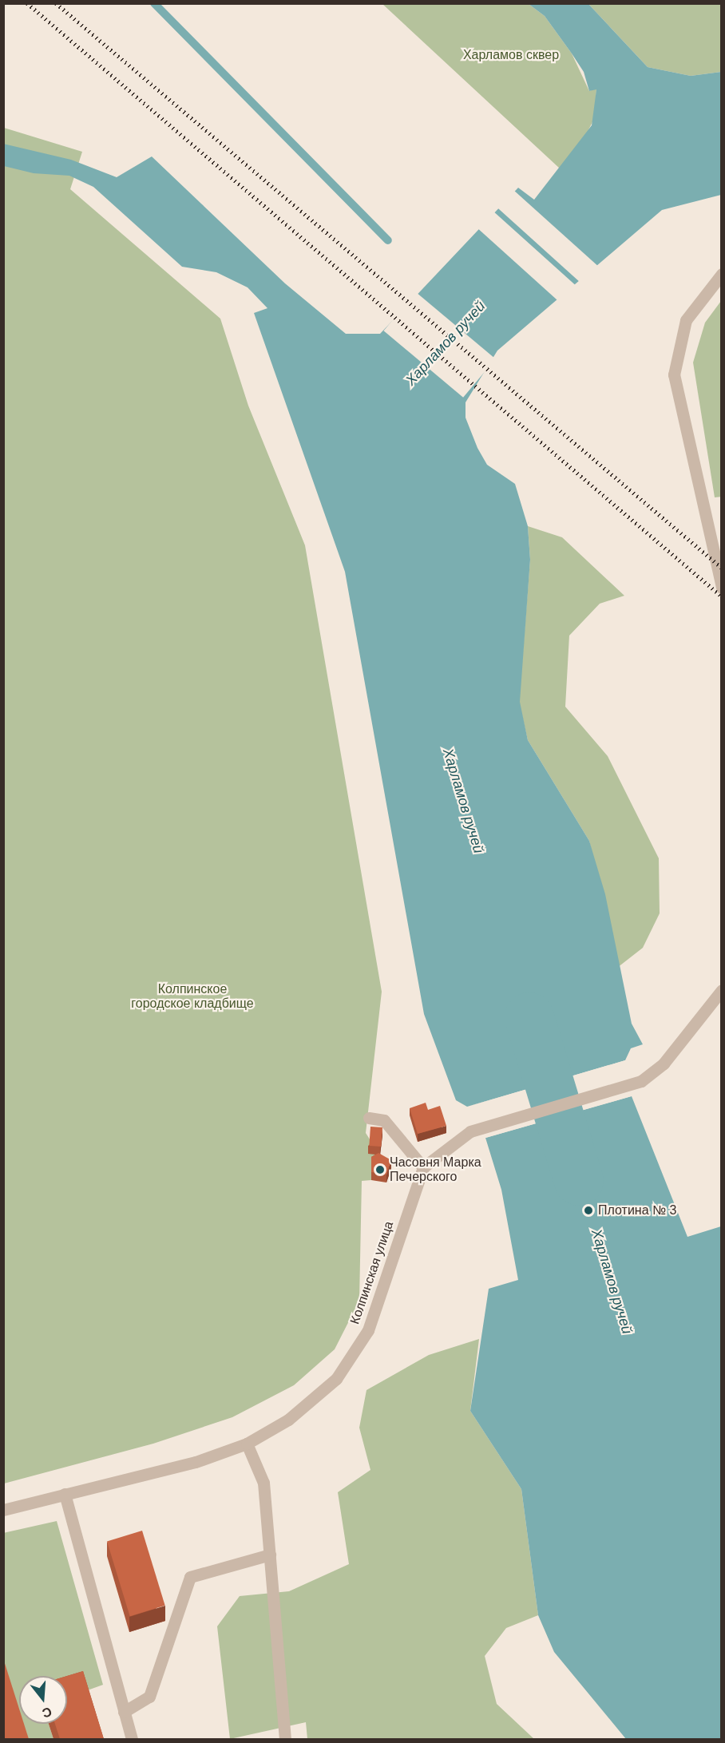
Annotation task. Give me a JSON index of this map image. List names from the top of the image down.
{
  "streets": {
    "street": ["Колпинская улица"]
  },
  "water": ["Харламов ручей"],
  "parks": ["Харламов сквер", "Колпинское городское кладбище"],
  "places": ["Часовня Марка Печерского", "Плотина № 3"],
  "north": "bottom"
}
